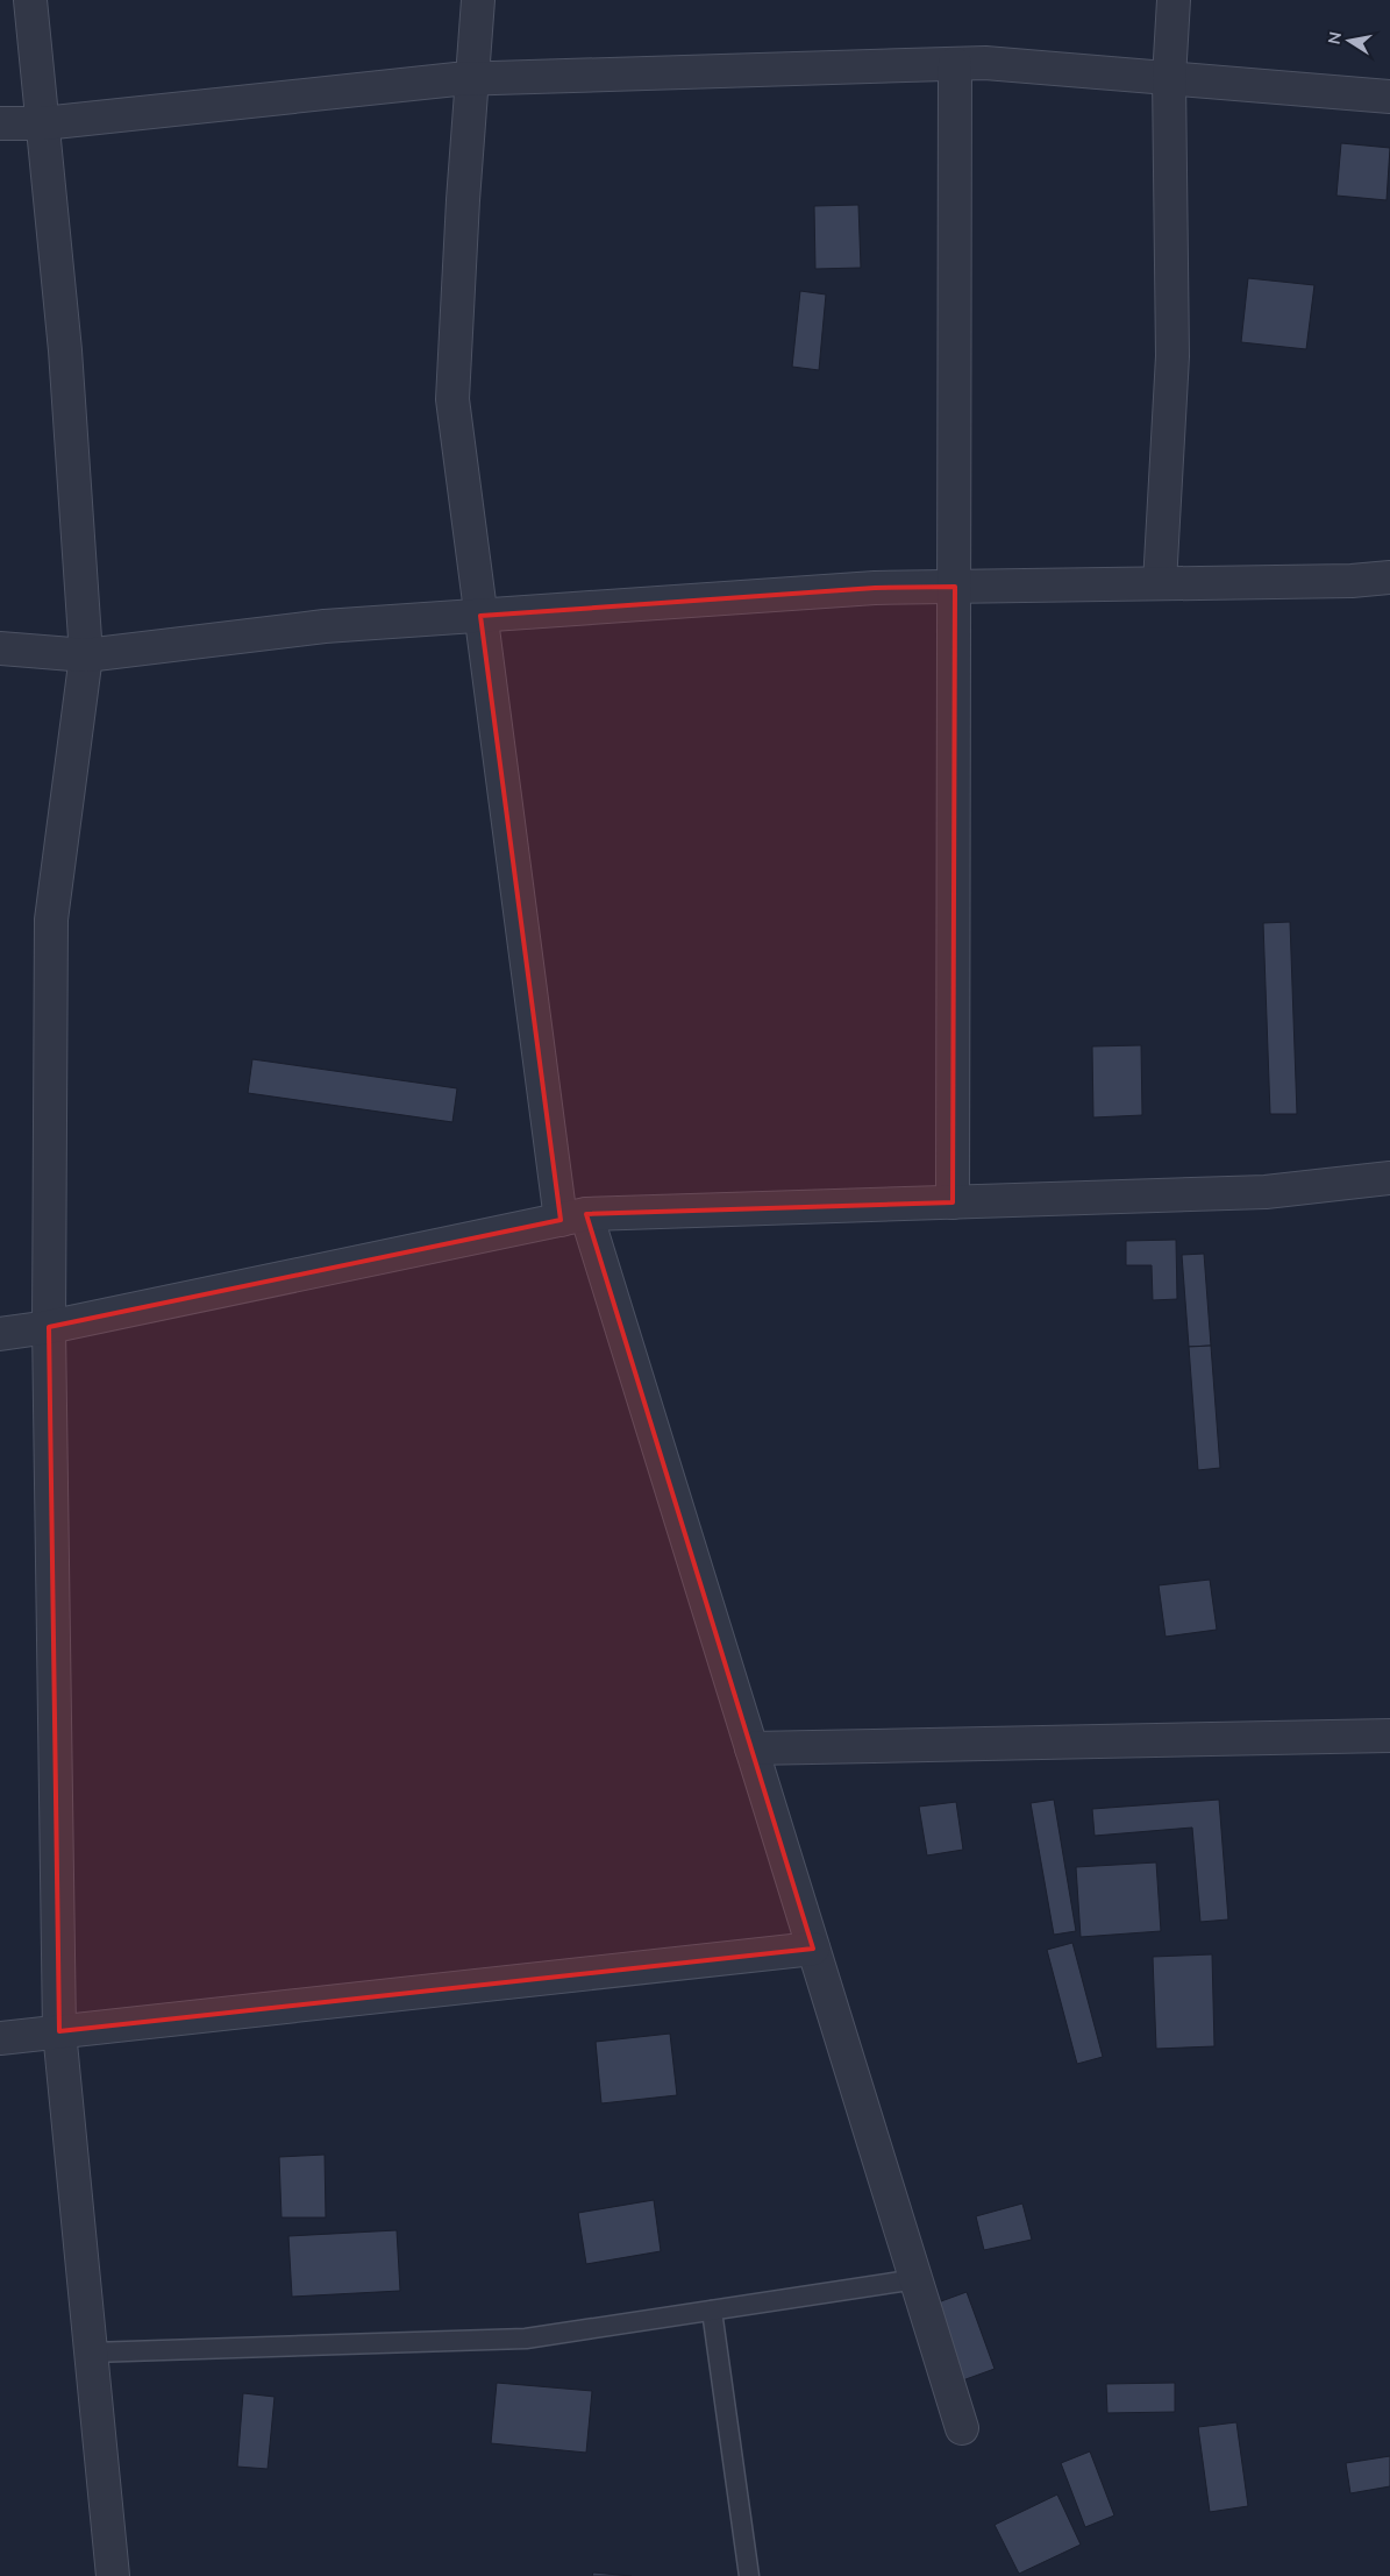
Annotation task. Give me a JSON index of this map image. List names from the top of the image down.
{
  "north": "left"
}
